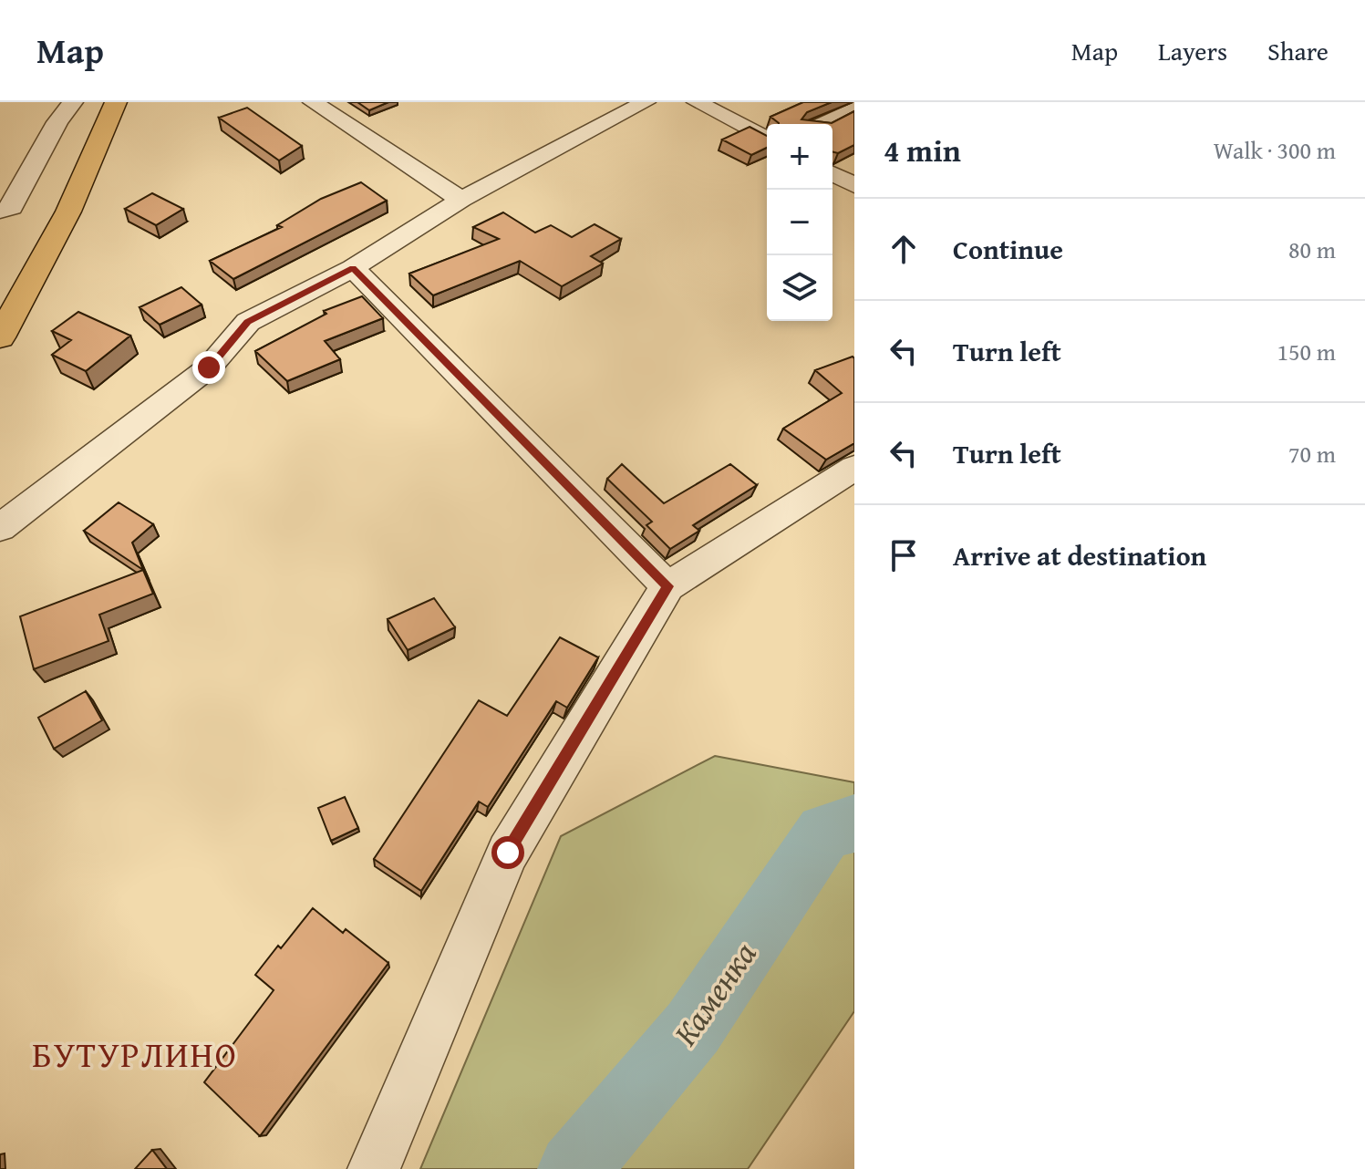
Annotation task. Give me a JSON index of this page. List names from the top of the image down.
{
  "districts": ["БУТУРЛИНО"],
  "water": ["Каменка"],
  "page": {
    "header": "Map",
    "nav": ["Map", "Layers", "Share"],
    "heading": ["4 min", "Walk · 300 m"],
    "map_buttons": ["+", "−"],
    "list": [
      ["Continue", "80 m"],
      ["Turn left", "150 m"],
      ["Turn left", "70 m"],
      "Arrive at destination"
    ]
  }
}
